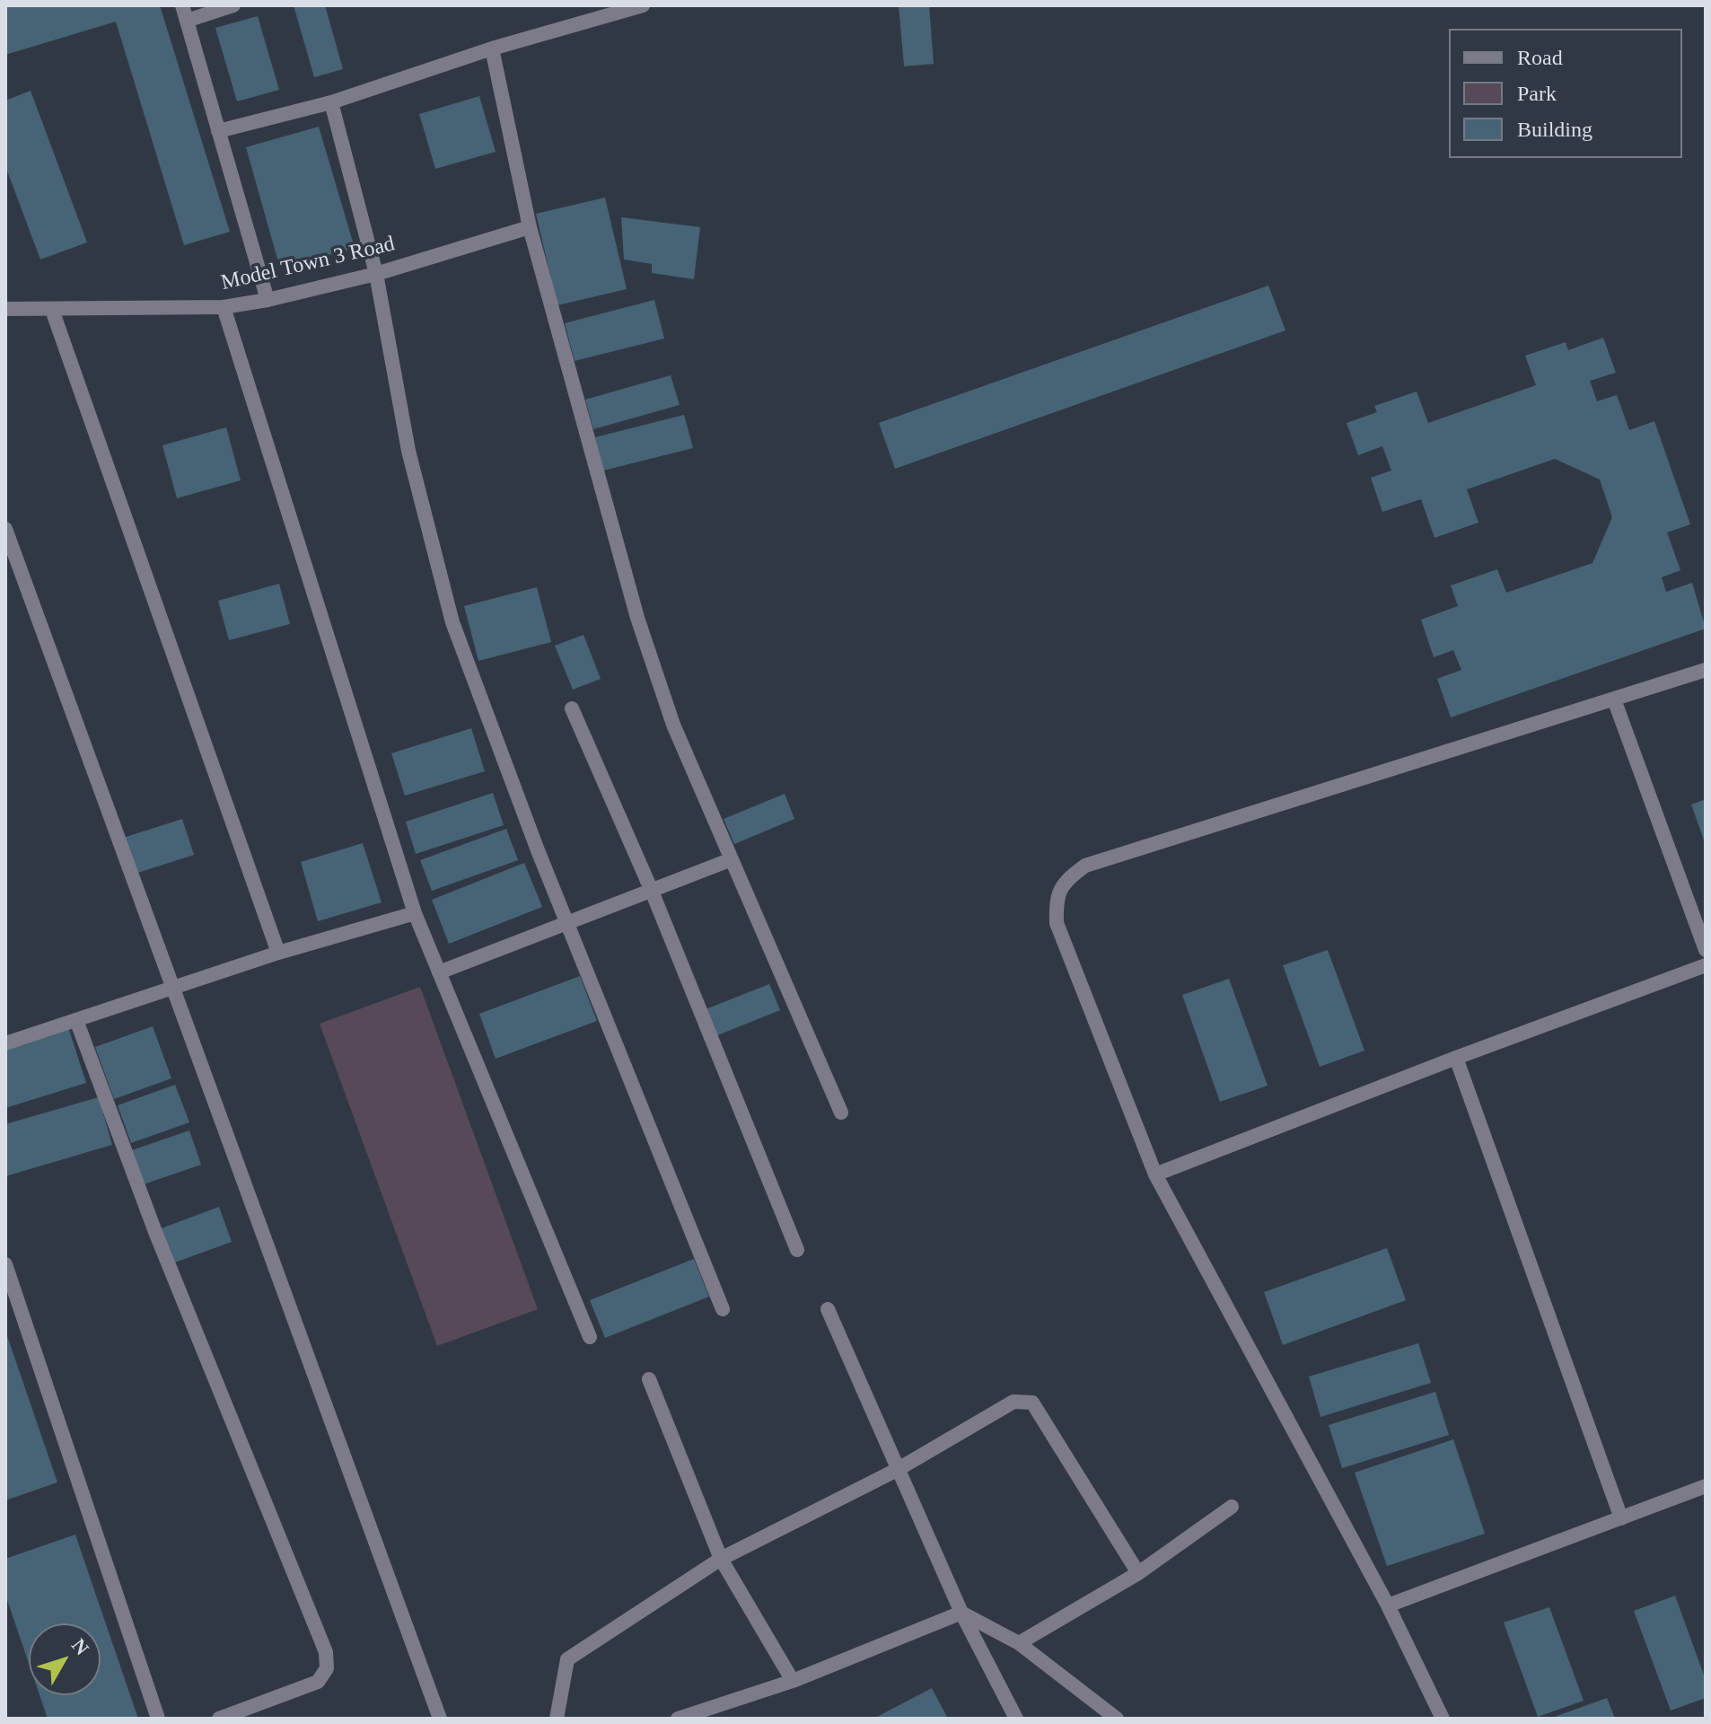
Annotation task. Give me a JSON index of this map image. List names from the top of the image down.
{
  "streets": {
    "street": ["Model Town 3 Road"]
  },
  "legend": ["Road", "Park", "Building"],
  "north": "top right"
}
